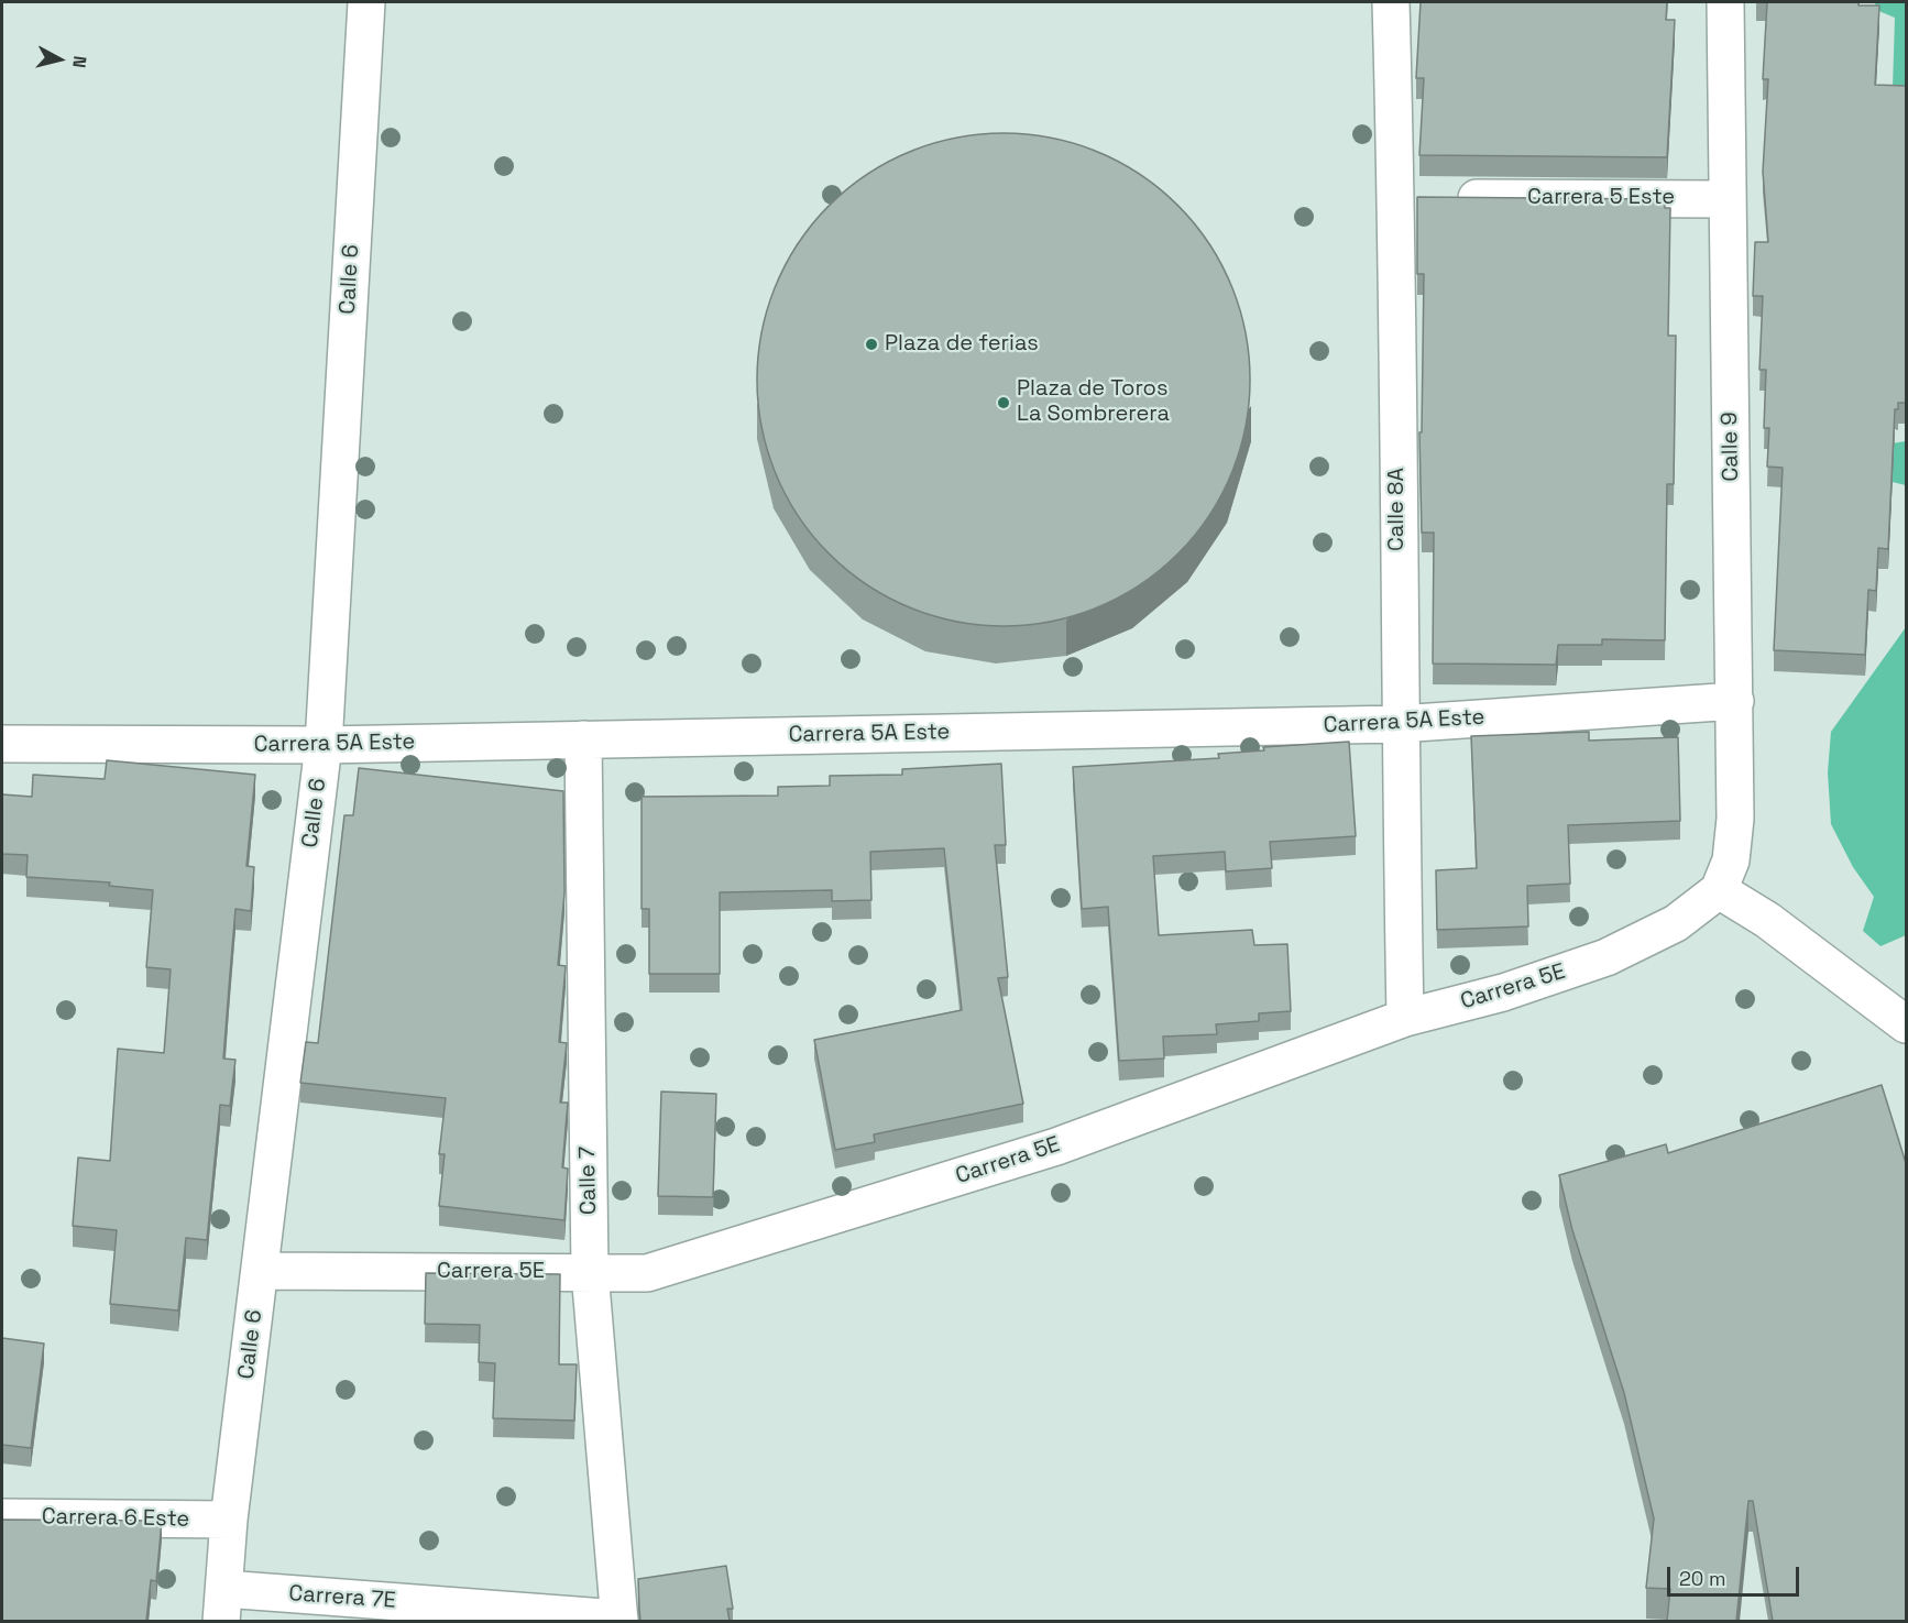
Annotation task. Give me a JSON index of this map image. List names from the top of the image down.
{
  "streets": {
    "street": [
      "Carrera 5 Este",
      "Calle 6",
      "Calle 9",
      "Calle 8A",
      "Carrera 5A Este",
      "Carrera 5E",
      "Calle 7",
      "Carrera 6 Este",
      "Carrera 7E"
    ]
  },
  "crossings": [
    ["Carrera 5 Este", "Calle 9"],
    ["Carrera 5 Este", "Calle 8A"],
    ["Calle 6", "Carrera 5A Este"],
    ["Calle 6", "Carrera 5E"],
    ["Calle 6", "Carrera 6 Este"],
    ["Calle 6", "Carrera 7E"],
    ["Calle 9", "Carrera 5A Este"],
    ["Calle 9", "Carrera 5E"],
    ["Calle 8A", "Carrera 5A Este"],
    ["Calle 8A", "Carrera 5E"],
    ["Carrera 5A Este", "Calle 7"],
    ["Carrera 5E", "Calle 7"],
    ["Calle 7", "Carrera 7E"]
  ],
  "places": ["Plaza de ferias", "Plaza de Toros La Sombrerera"],
  "scale_bar": "20 m",
  "north": "right"
}
